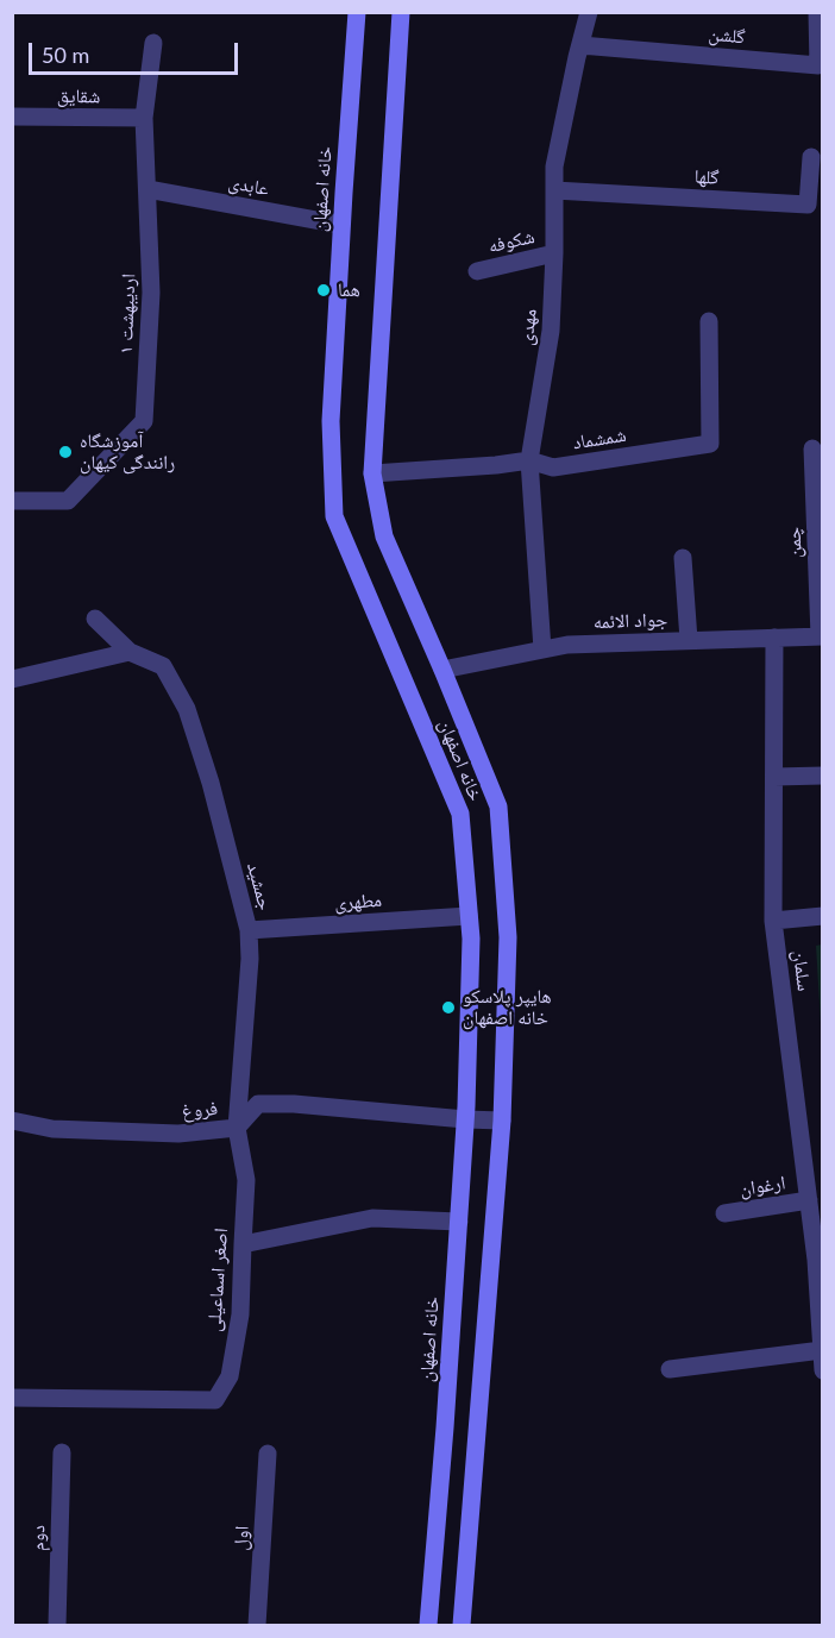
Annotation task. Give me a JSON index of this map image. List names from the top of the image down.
{
  "streets": {
    "main road": ["خانه اصفهان"],
    "street": [
      "گلشن",
      "شقایق",
      "گلها",
      "عابدی",
      "شکوفه",
      "اردیبهشت ۱",
      "مهدی",
      "شمشماد",
      "چمن",
      "جواد الائمه",
      "جمشید",
      "مطهری",
      "سلمان",
      "فروغ",
      "ارغوان",
      "اصغر اسماعیلی",
      "دوم",
      "اول"
    ]
  },
  "crossings": [
    ["گلشن", "مهدی"],
    ["شقایق", "اردیبهشت ۱"],
    ["گلها", "مهدی"],
    ["عابدی", "خانه اصفهان"],
    ["عابدی", "اردیبهشت ۱"],
    ["خانه اصفهان", "شمشماد"],
    ["خانه اصفهان", "جواد الائمه"],
    ["خانه اصفهان", "مطهری"],
    ["خانه اصفهان", "فروغ"],
    ["شکوفه", "مهدی"],
    ["مهدی", "شمشماد"],
    ["مهدی", "جواد الائمه"],
    ["چمن", "جواد الائمه"],
    ["جواد الائمه", "سلمان"],
    ["جمشید", "مطهری"],
    ["جمشید", "فروغ"],
    ["جمشید", "اصغر اسماعیلی"],
    ["سلمان", "ارغوان"],
    ["فروغ", "اصغر اسماعیلی"]
  ],
  "places": ["هما", "آموزشگاه رانندگی کیهان", "هایپر پلاسکو خانه اصفهان"],
  "scale_bar": "50 m"
}
